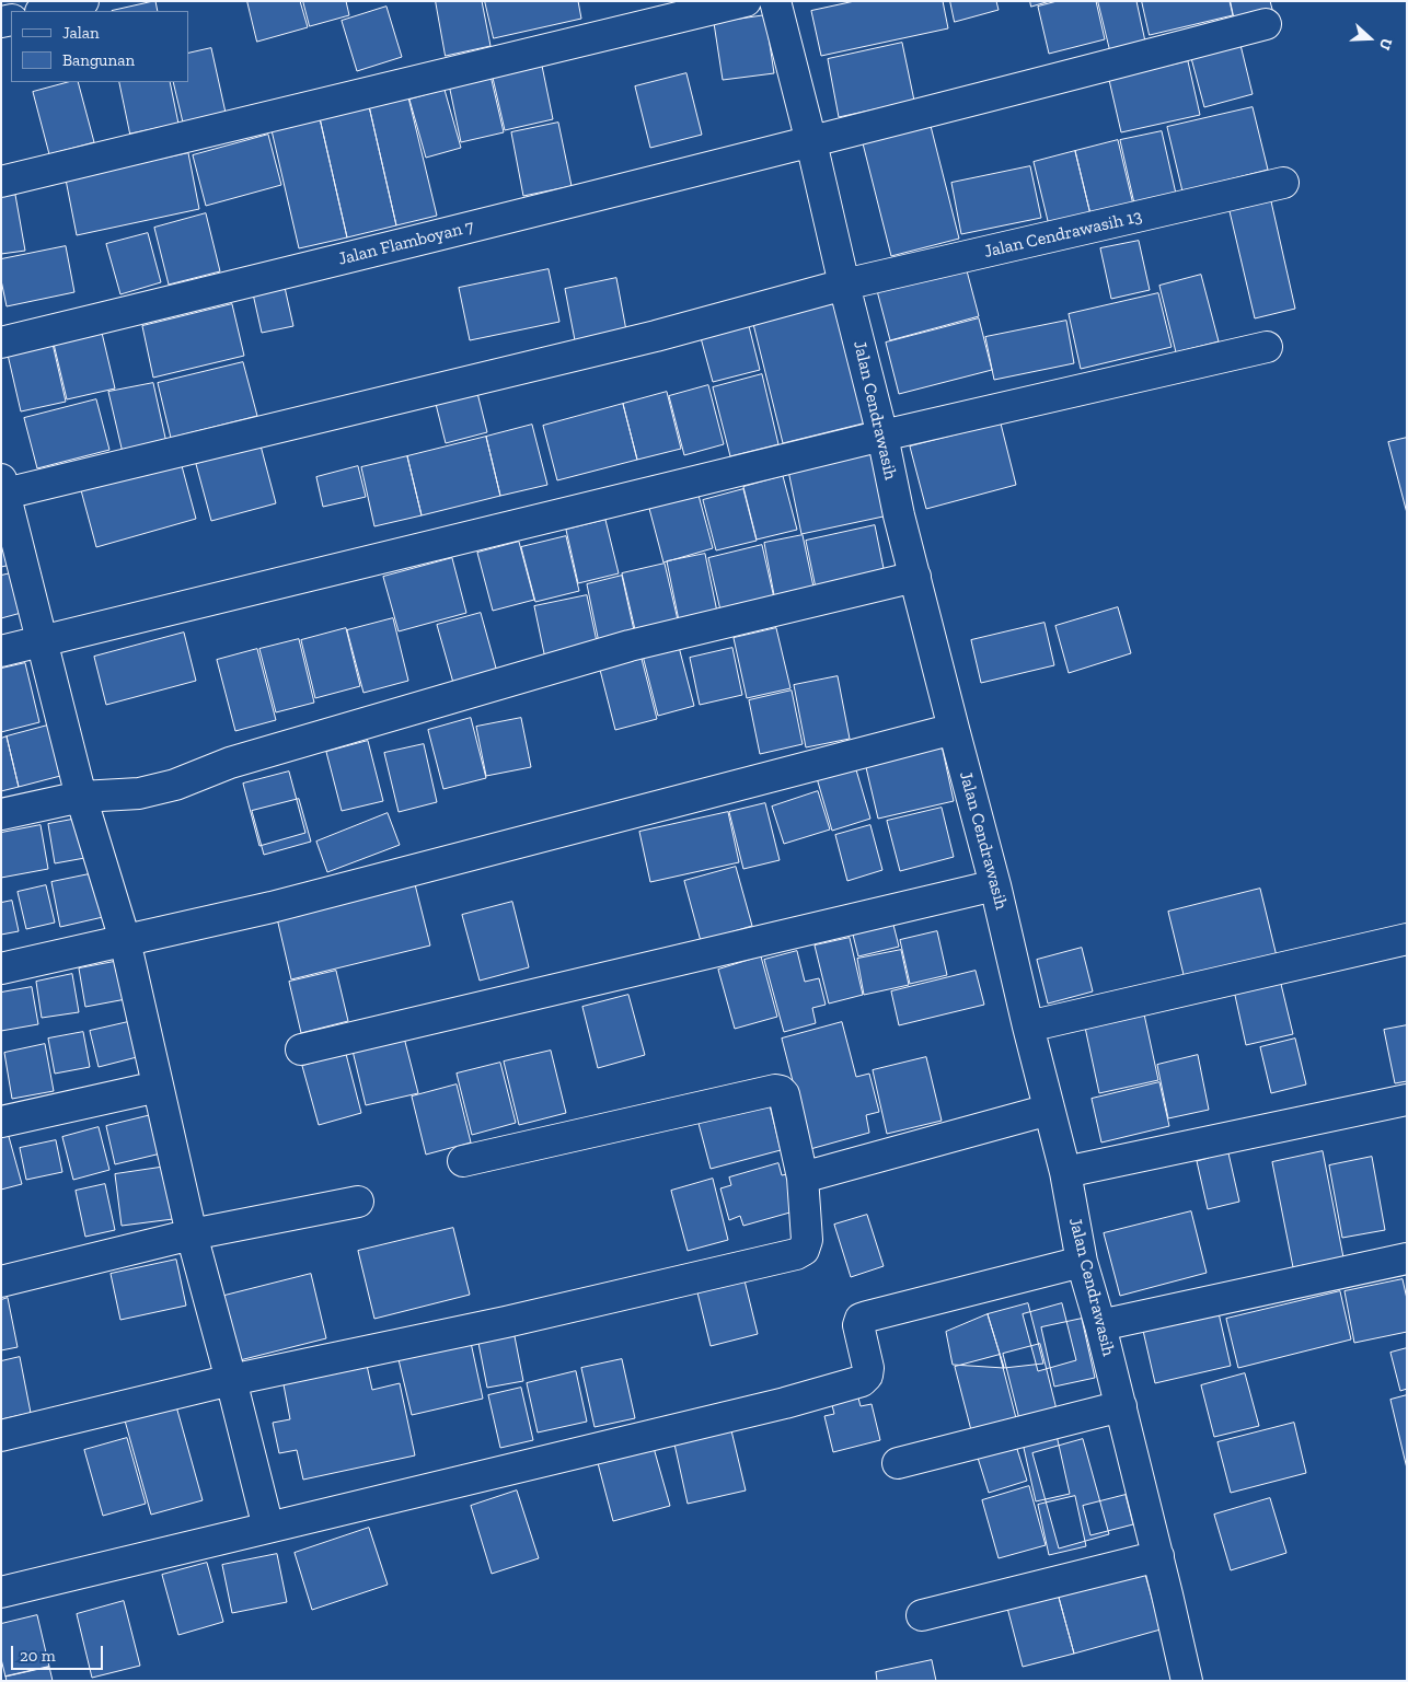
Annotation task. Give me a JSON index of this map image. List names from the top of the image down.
{
  "streets": {
    "street": ["Jalan Cendrawasih 13", "Jalan Flamboyan 7", "Jalan Cendrawasih"]
  },
  "crossings": [
    ["Jalan Cendrawasih 13", "Jalan Cendrawasih"],
    ["Jalan Flamboyan 7", "Jalan Cendrawasih"]
  ],
  "legend": ["Jalan", "Bangunan"],
  "scale_bar": "20 m",
  "north": "right"
}
